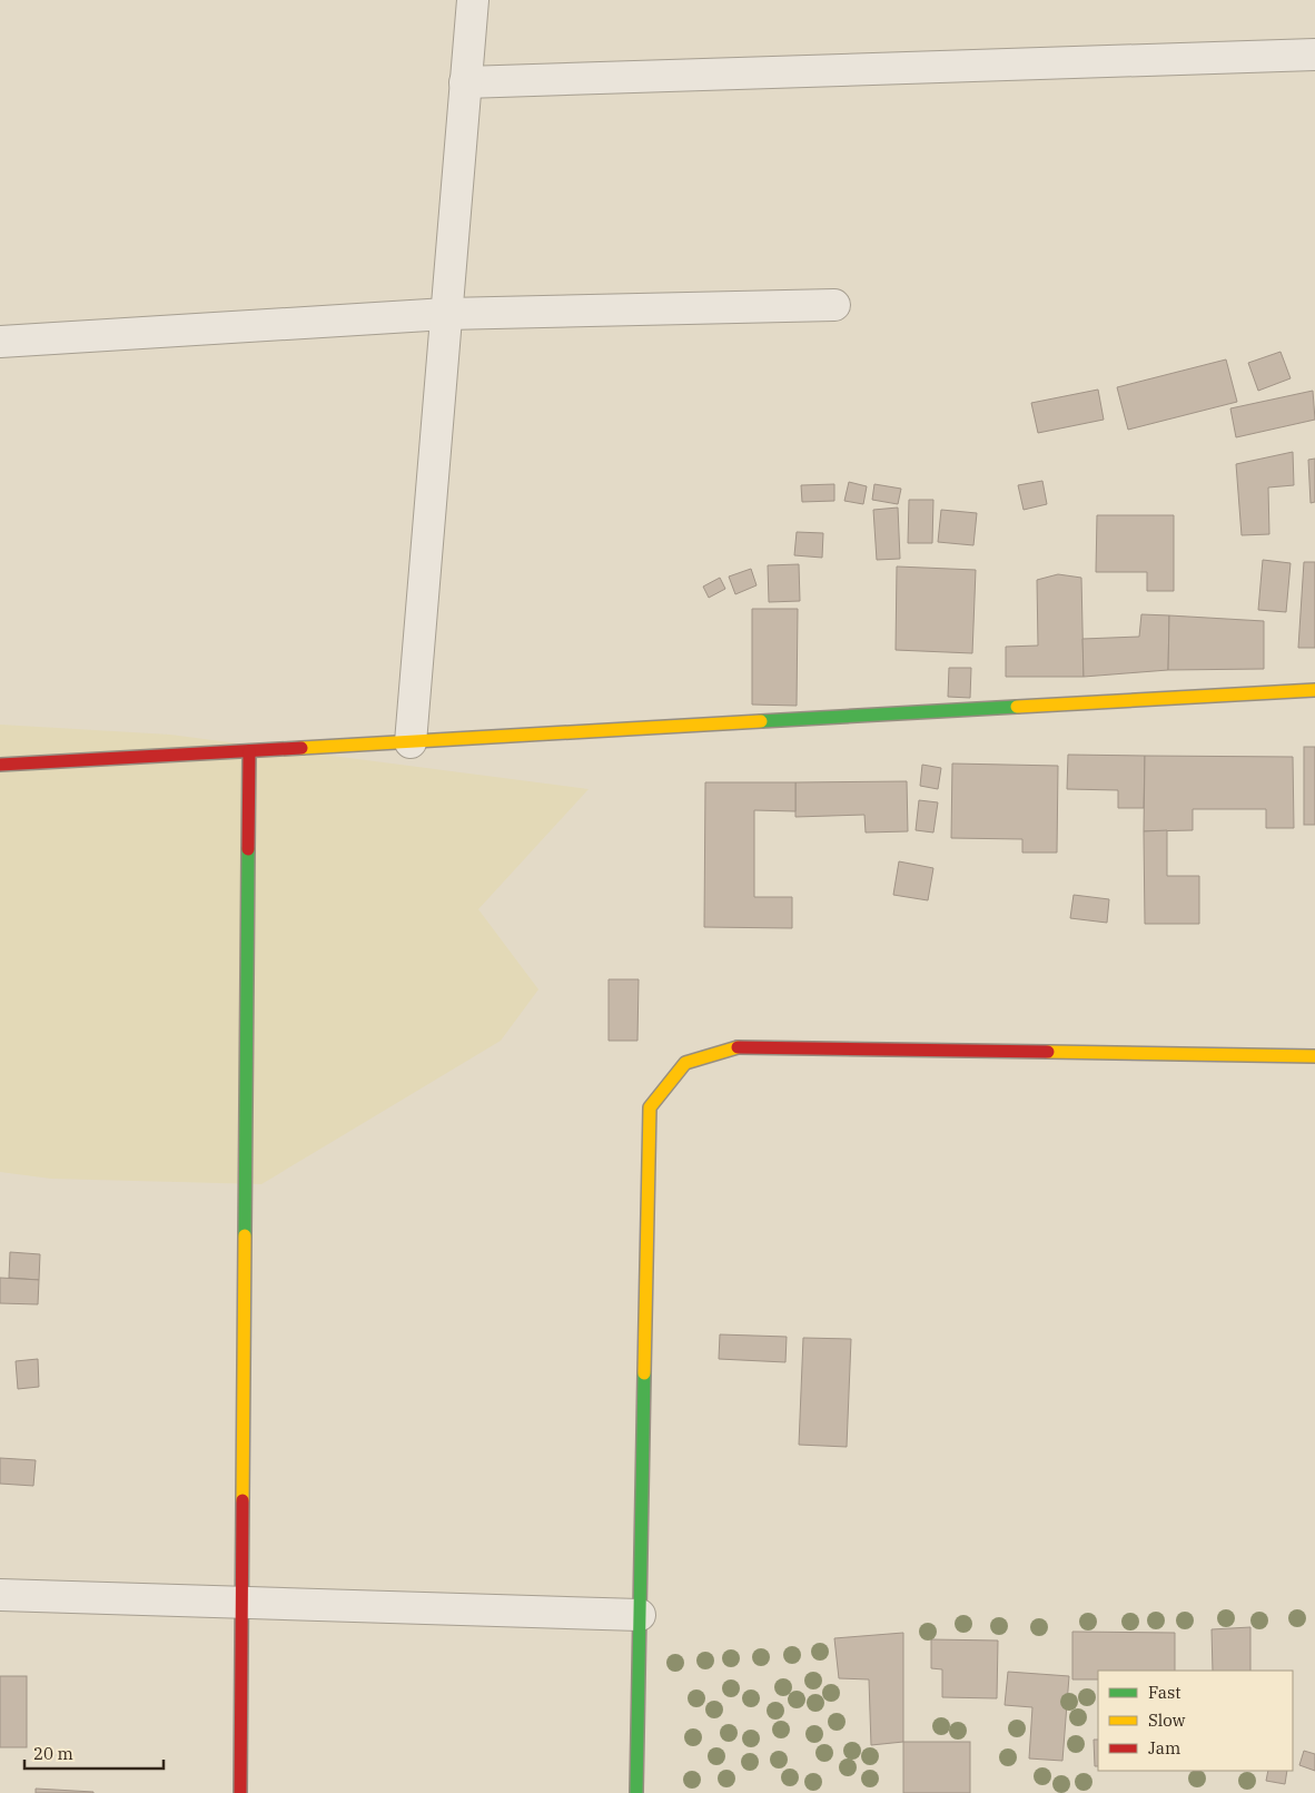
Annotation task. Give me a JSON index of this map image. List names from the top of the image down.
{
  "legend": ["Fast", "Slow", "Jam"],
  "scale_bar": "20 m"
}
